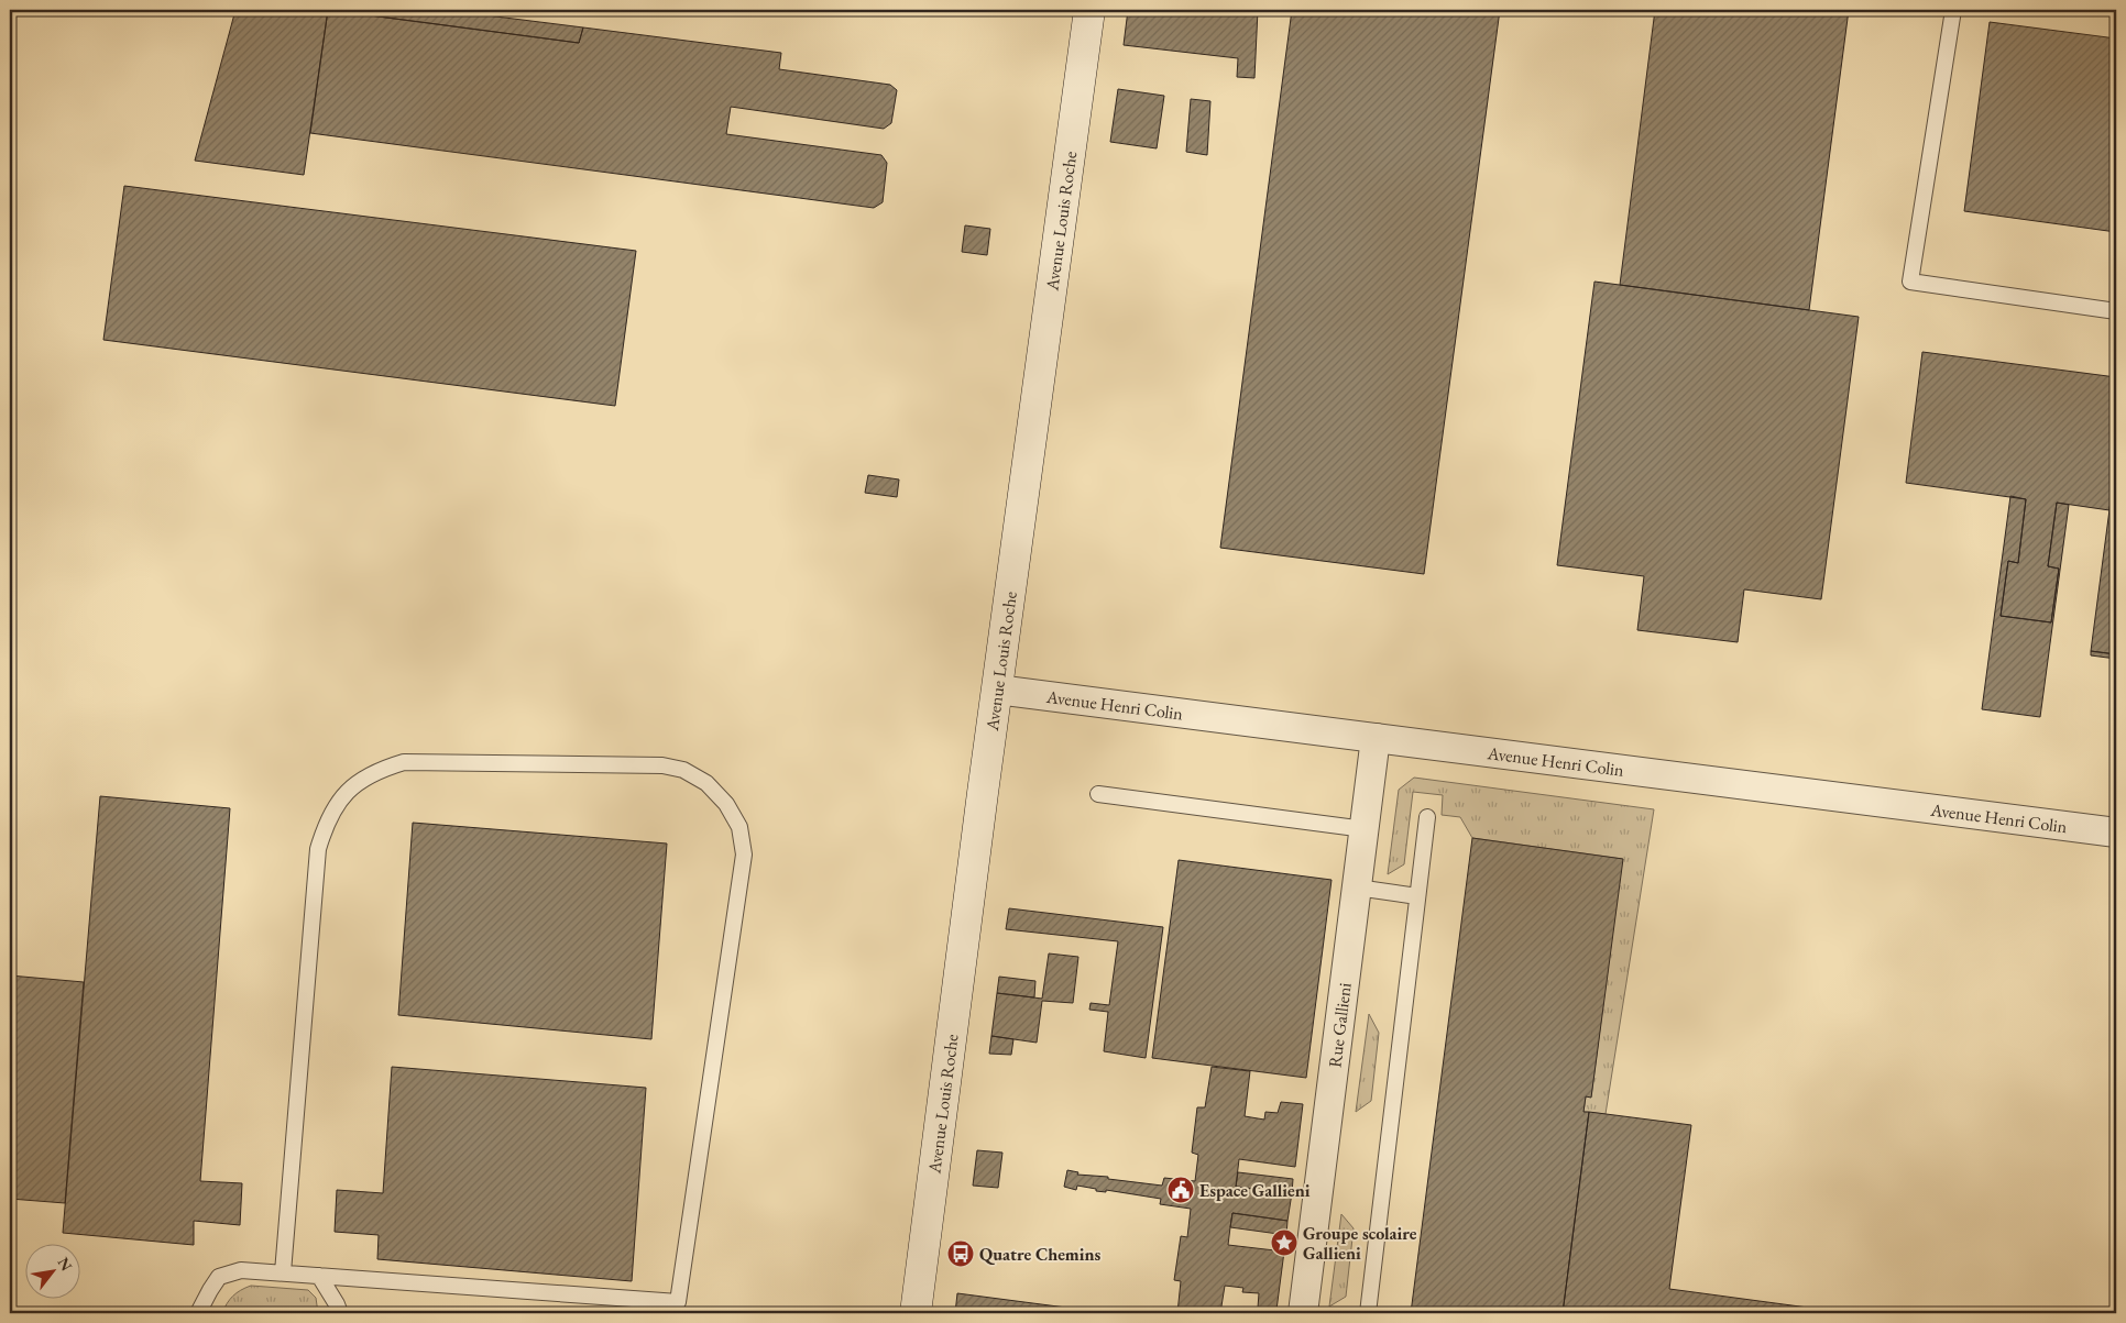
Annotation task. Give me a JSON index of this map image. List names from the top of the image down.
{
  "streets": {
    "main road": ["Avenue Louis Roche"],
    "street": ["Avenue Henri Colin", "Rue Gallieni"]
  },
  "crossings": [
    ["Avenue Louis Roche", "Avenue Henri Colin"],
    ["Avenue Henri Colin", "Rue Gallieni"]
  ],
  "places": {
    "public building": ["Espace Gallieni"],
    "place": ["Groupe scolaire Gallieni"],
    "bus stop": ["Quatre Chemins"]
  },
  "north": "top right"
}
